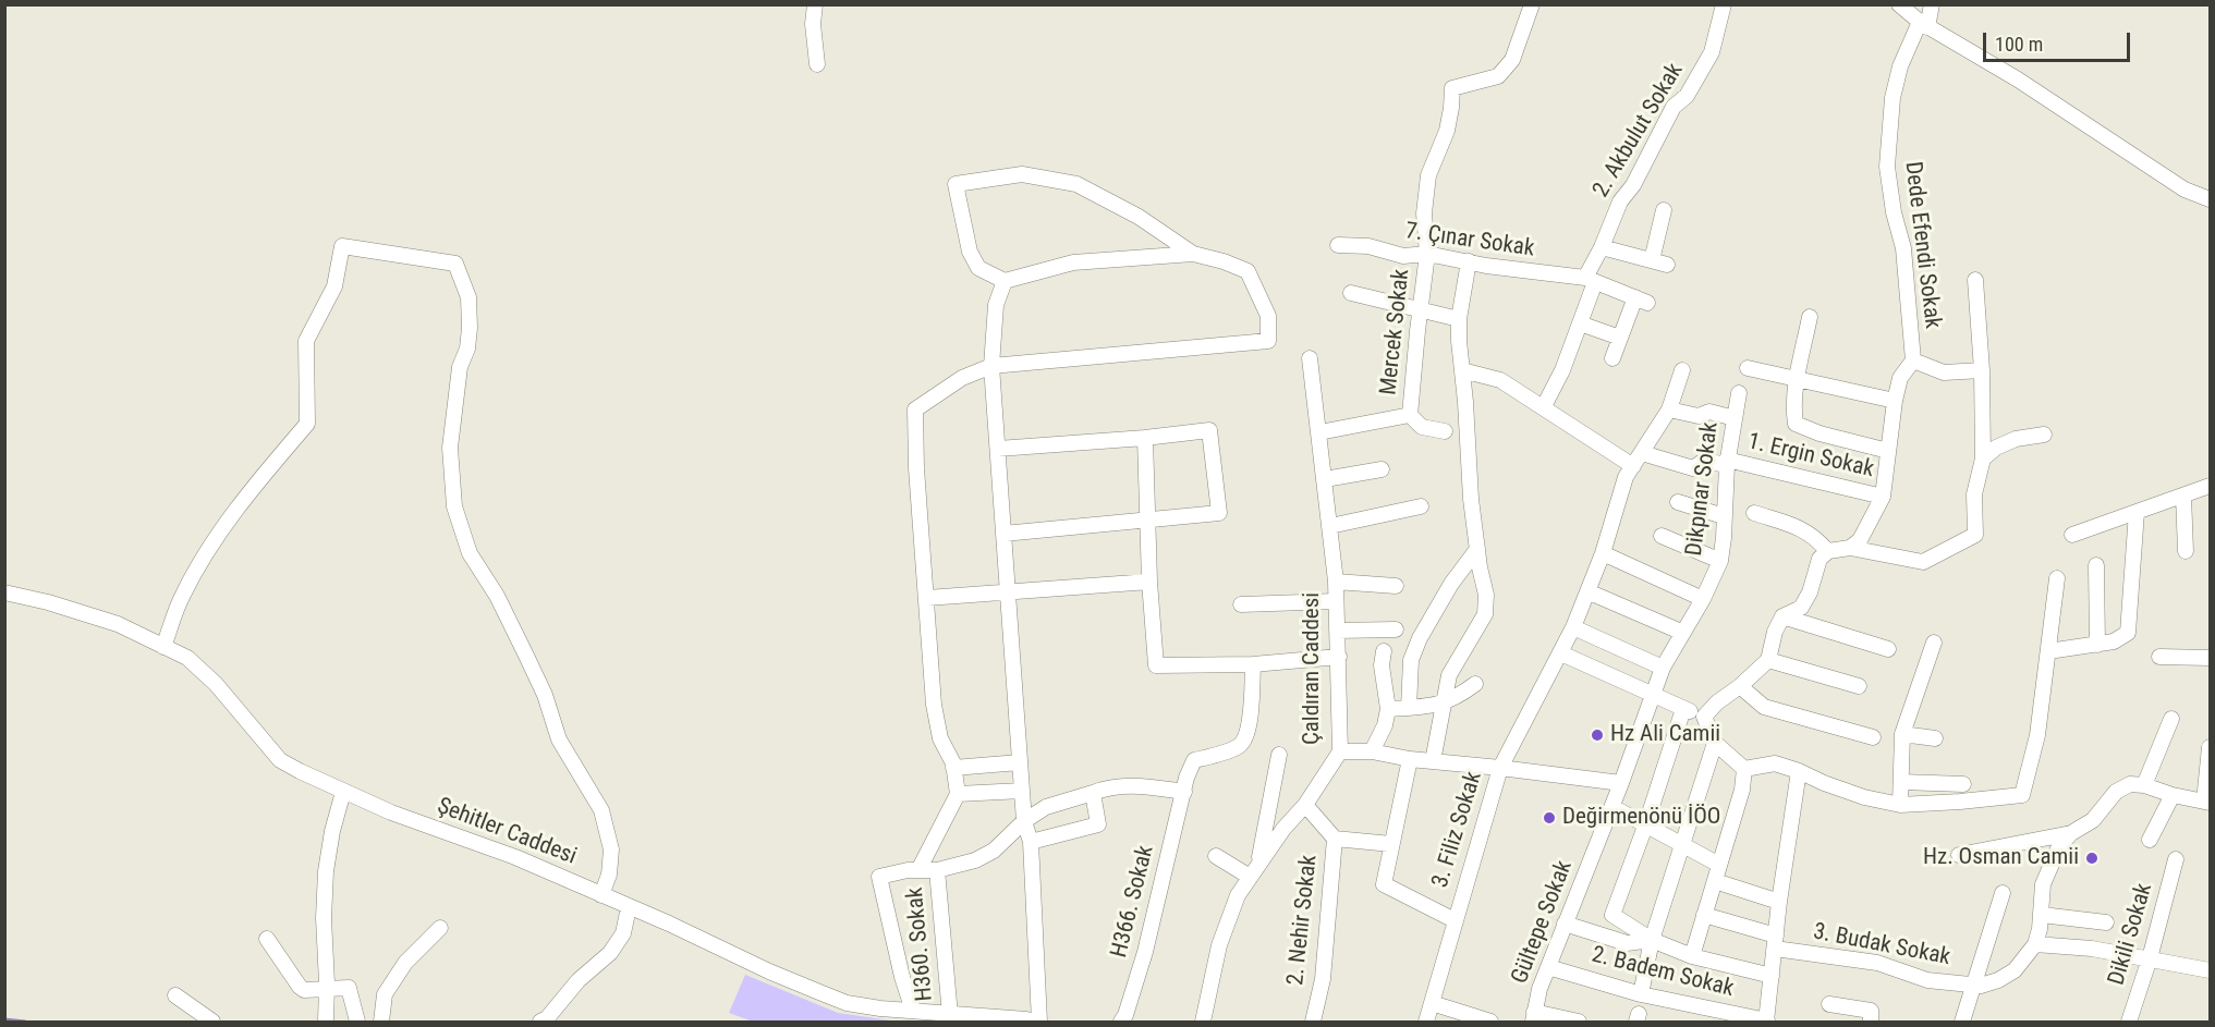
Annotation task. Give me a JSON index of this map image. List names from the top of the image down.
{
  "streets": {
    "street": [
      "2. Akbulut Sokak",
      "7. Çınar Sokak",
      "Dede Efendi Sokak",
      "Mercek Sokak",
      "1. Ergin Sokak",
      "Dikpınar Sokak",
      "Çaldıran Caddesi",
      "3. Filiz Sokak",
      "Şehitler Caddesi",
      "H366. Sokak",
      "2. Nehir Sokak",
      "Gültepe Sokak",
      "Dikili Sokak",
      "H360. Sokak",
      "3. Budak Sokak",
      "2. Badem Sokak"
    ]
  },
  "crossings": [
    ["2. Akbulut Sokak", "7. Çınar Sokak"],
    ["7. Çınar Sokak", "Mercek Sokak"],
    ["Dede Efendi Sokak", "1. Ergin Sokak"],
    ["1. Ergin Sokak", "Dikpınar Sokak"],
    ["Dikpınar Sokak", "Gültepe Sokak"],
    ["3. Filiz Sokak", "Gültepe Sokak"],
    ["Şehitler Caddesi", "H360. Sokak"],
    ["Gültepe Sokak", "2. Badem Sokak"]
  ],
  "places": ["Hz Ali Camii", "Değirmenönü İÖO", "Hz. Osman Camii"],
  "scale_bar": "100 m"
}
